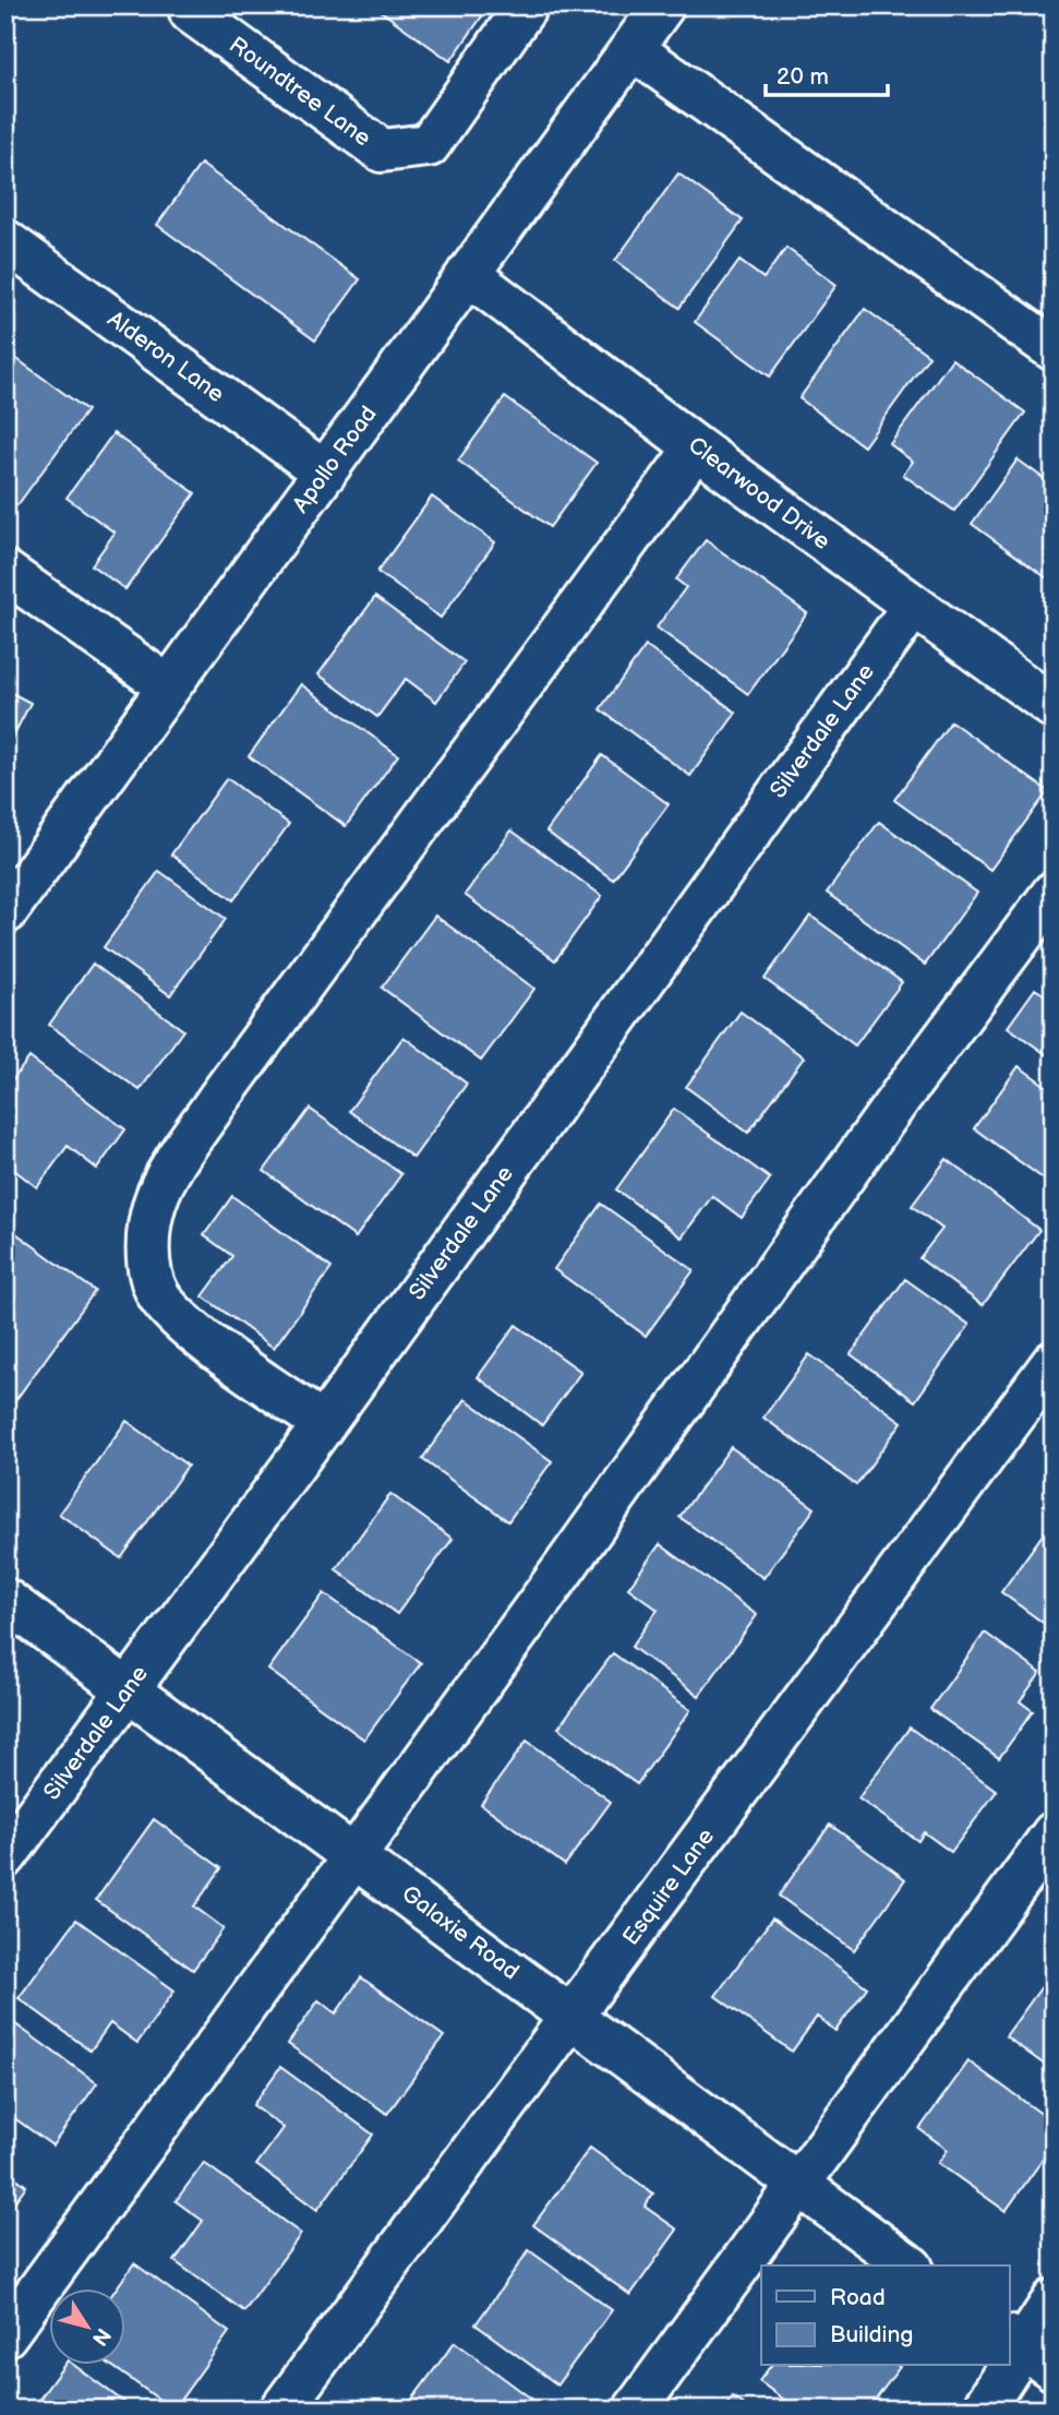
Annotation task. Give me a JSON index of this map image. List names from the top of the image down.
{
  "streets": {
    "street": [
      "Roundtree Lane",
      "Alderon Lane",
      "Apollo Road",
      "Clearwood Drive",
      "Silverdale Lane",
      "Esquire Lane",
      "Galaxie Road"
    ]
  },
  "crossings": [
    ["Alderon Lane", "Apollo Road"],
    ["Apollo Road", "Clearwood Drive"],
    ["Clearwood Drive", "Silverdale Lane"],
    ["Silverdale Lane", "Galaxie Road"],
    ["Esquire Lane", "Galaxie Road"]
  ],
  "legend": ["Road", "Building"],
  "scale_bar": "20 m",
  "north": "bottom right"
}
